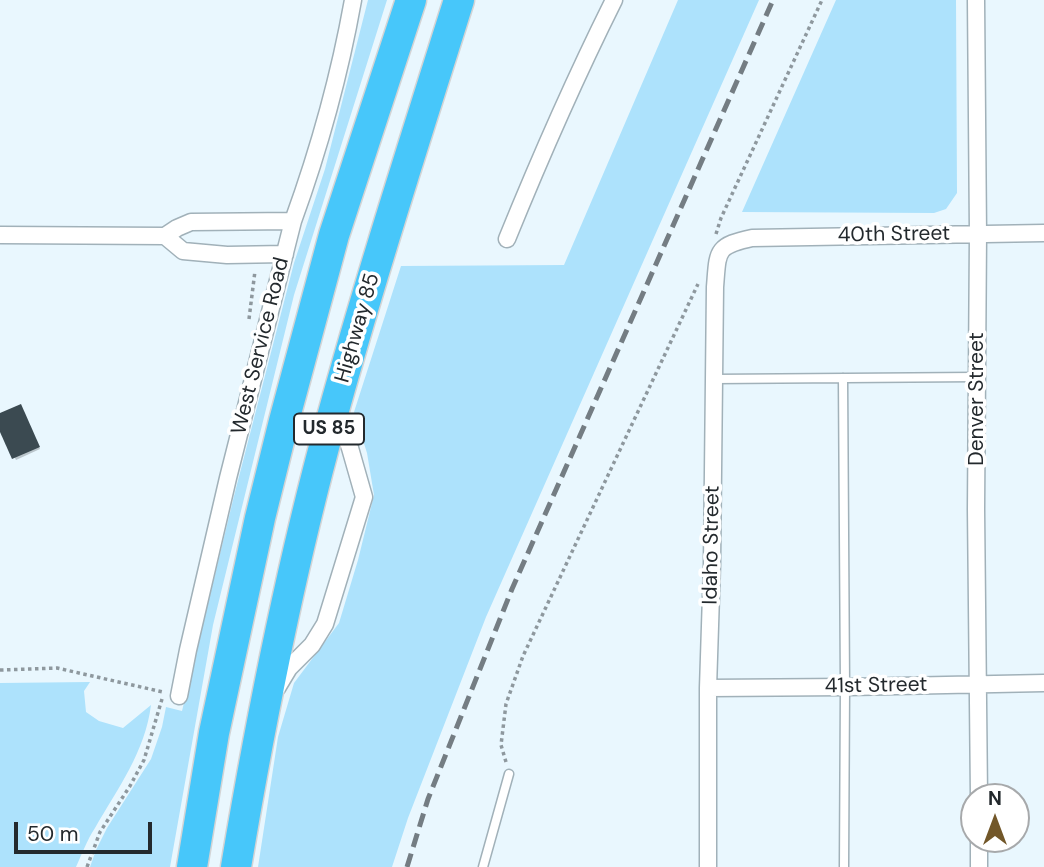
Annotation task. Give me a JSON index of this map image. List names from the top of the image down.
{
  "streets": {
    "highway": ["Highway 85", "US 85"],
    "street": [
      "40th Street",
      "West Service Road",
      "Denver Street",
      "Idaho Street",
      "41st Street"
    ]
  },
  "crossings": [
    ["40th Street", "Denver Street"],
    ["40th Street", "Idaho Street"],
    ["Denver Street", "41st Street"],
    ["Idaho Street", "41st Street"]
  ],
  "scale_bar": "50 m",
  "north": "top"
}
